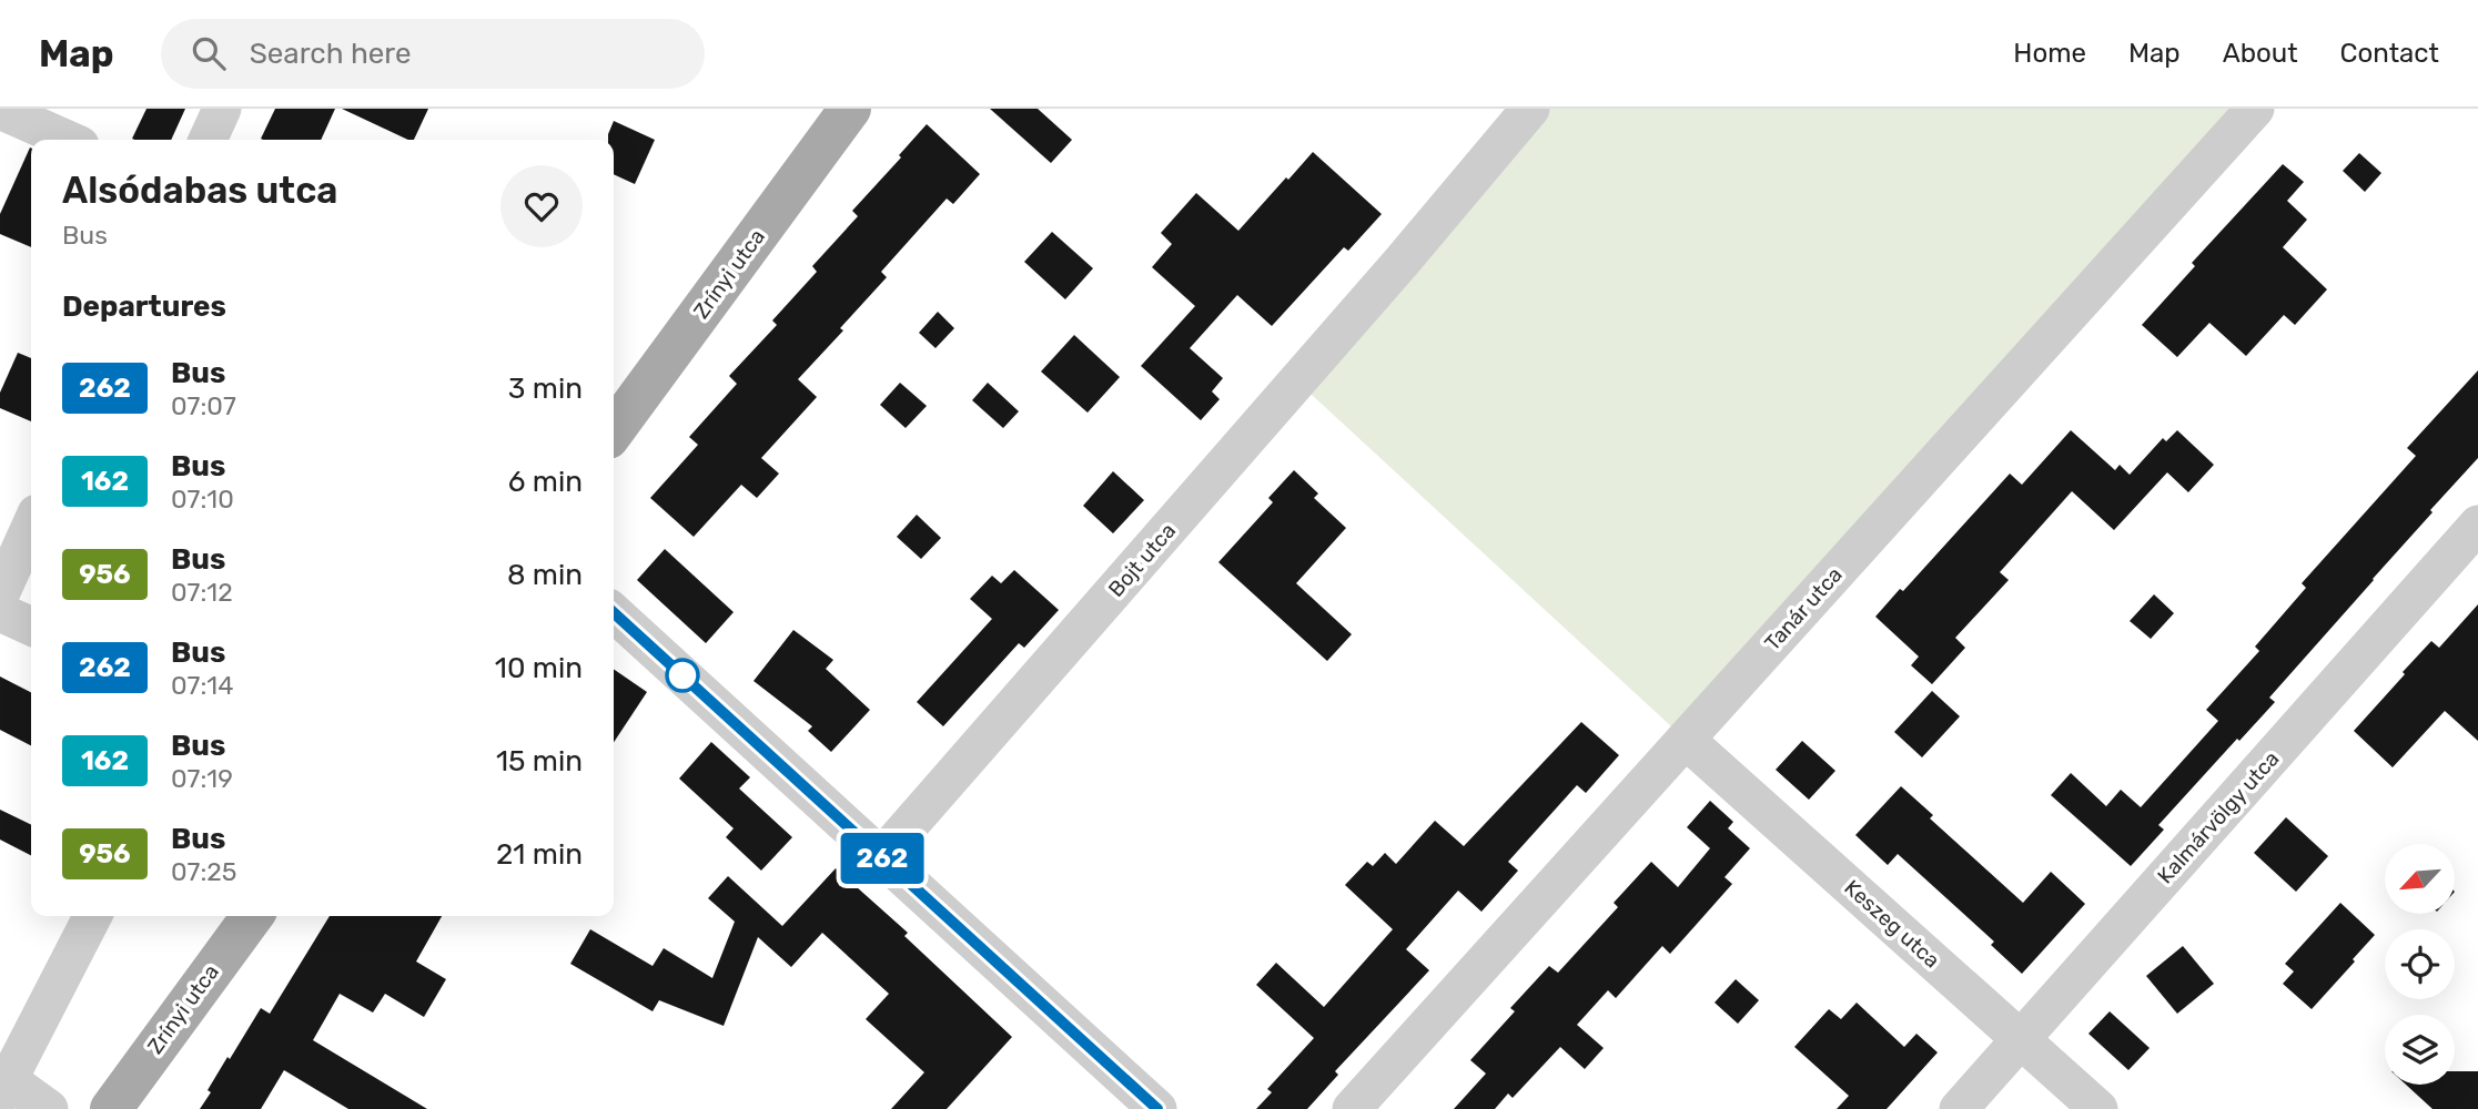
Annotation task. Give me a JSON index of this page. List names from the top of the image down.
{
  "streets": {
    "main road": ["Zrínyi utca"],
    "street": [
      "Bojt utca",
      "Tanár utca",
      "Kalmárvölgy utca",
      "Keszeg utca"
    ]
  },
  "crossings": [
    ["Tanár utca", "Keszeg utca"],
    ["Kalmárvölgy utca", "Keszeg utca"]
  ],
  "lines": ["bus line 262"],
  "north": "bottom left",
  "page": {
    "header": "Map",
    "search": "Search here",
    "nav": [
      "Home",
      "Map",
      "About",
      "Contact"
    ],
    "on_map": "262",
    "heading": [
      ["Alsódabas utca", "Bus"],
      "Departures"
    ],
    "list": [
      {
        "mark": "262",
        "name": "Bus",
        "note": "07:07",
        "value": "3 min"
      },
      {
        "mark": "162",
        "name": "Bus",
        "note": "07:10",
        "value": "6 min"
      },
      {
        "mark": "956",
        "name": "Bus",
        "note": "07:12",
        "value": "8 min"
      },
      {
        "mark": "262",
        "name": "Bus",
        "note": "07:14",
        "value": "10 min"
      },
      {
        "mark": "162",
        "name": "Bus",
        "note": "07:19",
        "value": "15 min"
      },
      {
        "mark": "956",
        "name": "Bus",
        "note": "07:25",
        "value": "21 min"
      }
    ]
  }
}
